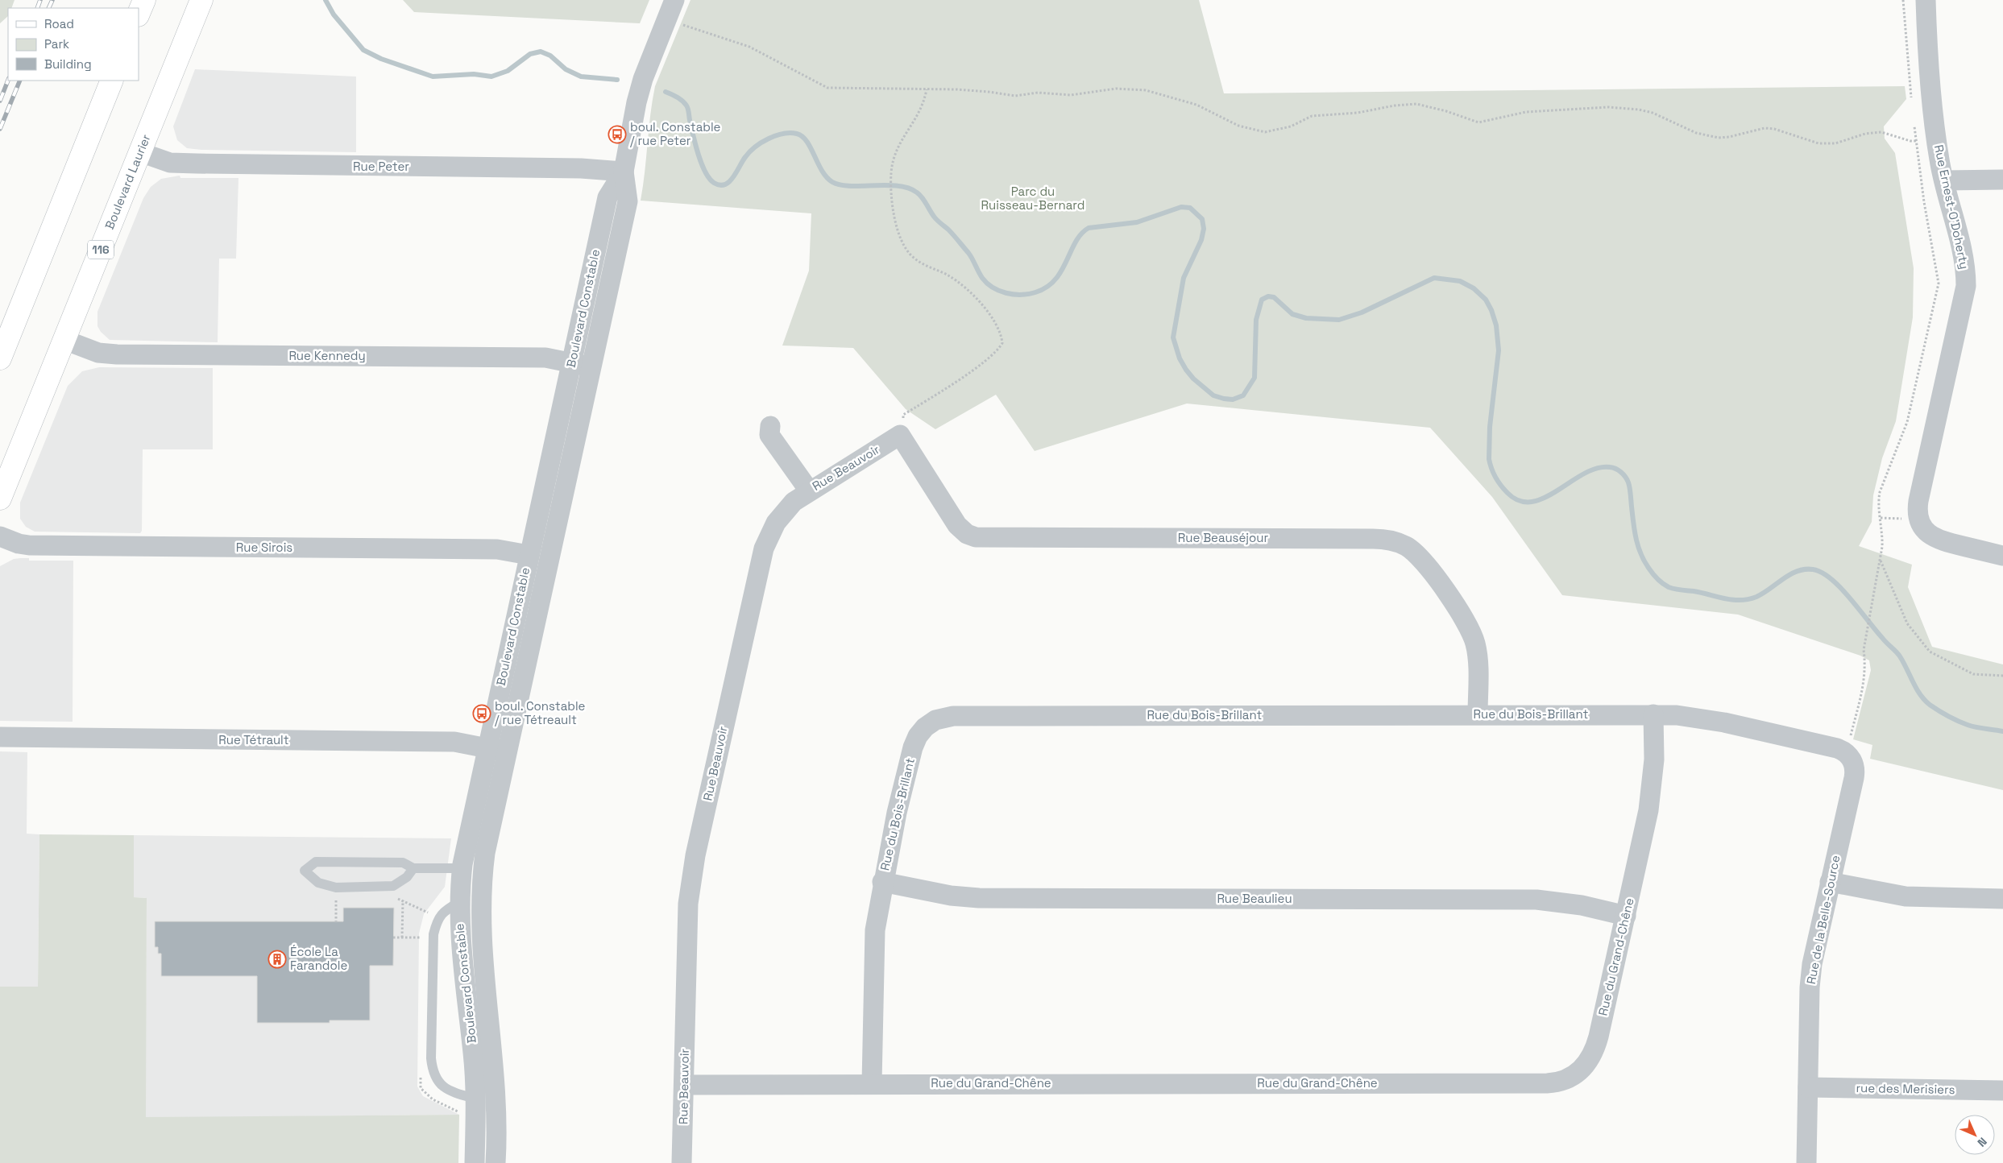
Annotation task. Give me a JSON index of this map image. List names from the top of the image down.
{
  "streets": {
    "main road": ["Boulevard Laurier", "116"],
    "street": [
      "Rue Peter",
      "Rue Ernest-O'Doherty",
      "Boulevard Constable",
      "Rue Kennedy",
      "Rue Beauvoir",
      "Rue Beauséjour",
      "Rue Sirois",
      "Rue du Bois-Brillant",
      "Rue Tétrault",
      "Rue Beaulieu",
      "Rue de la Belle-Source",
      "Rue du Grand-Chêne",
      "rue des Merisiers"
    ]
  },
  "crossings": [
    ["Rue Peter", "Boulevard Laurier"],
    ["Rue Peter", "Boulevard Constable"],
    ["Boulevard Laurier", "Rue Kennedy"],
    ["Rue Ernest-O'Doherty", "Rue du Bois-Brillant"],
    ["Rue Ernest-O'Doherty", "Rue de la Belle-Source"],
    ["Boulevard Constable", "Rue Kennedy"],
    ["Boulevard Constable", "Rue Sirois"],
    ["Boulevard Constable", "Rue Tétrault"],
    ["Rue Beauvoir", "Rue Beauséjour"],
    ["Rue Beauvoir", "Rue du Grand-Chêne"],
    ["Rue Beauséjour", "Rue du Bois-Brillant"],
    ["Rue du Bois-Brillant", "Rue Beaulieu"],
    ["Rue du Bois-Brillant", "Rue de la Belle-Source"],
    ["Rue du Bois-Brillant", "Rue du Grand-Chêne"],
    ["Rue Beaulieu", "Rue du Grand-Chêne"],
    ["Rue de la Belle-Source", "rue des Merisiers"]
  ],
  "parks": ["Parc du Ruisseau-Bernard"],
  "places": {
    "bus stop": ["boul. Constable / rue Peter", "boul. Constable / rue Tétreault"],
    "building": ["École La Farandole"]
  },
  "legend": ["Road", "Park", "Building"],
  "north": "bottom right"
}
